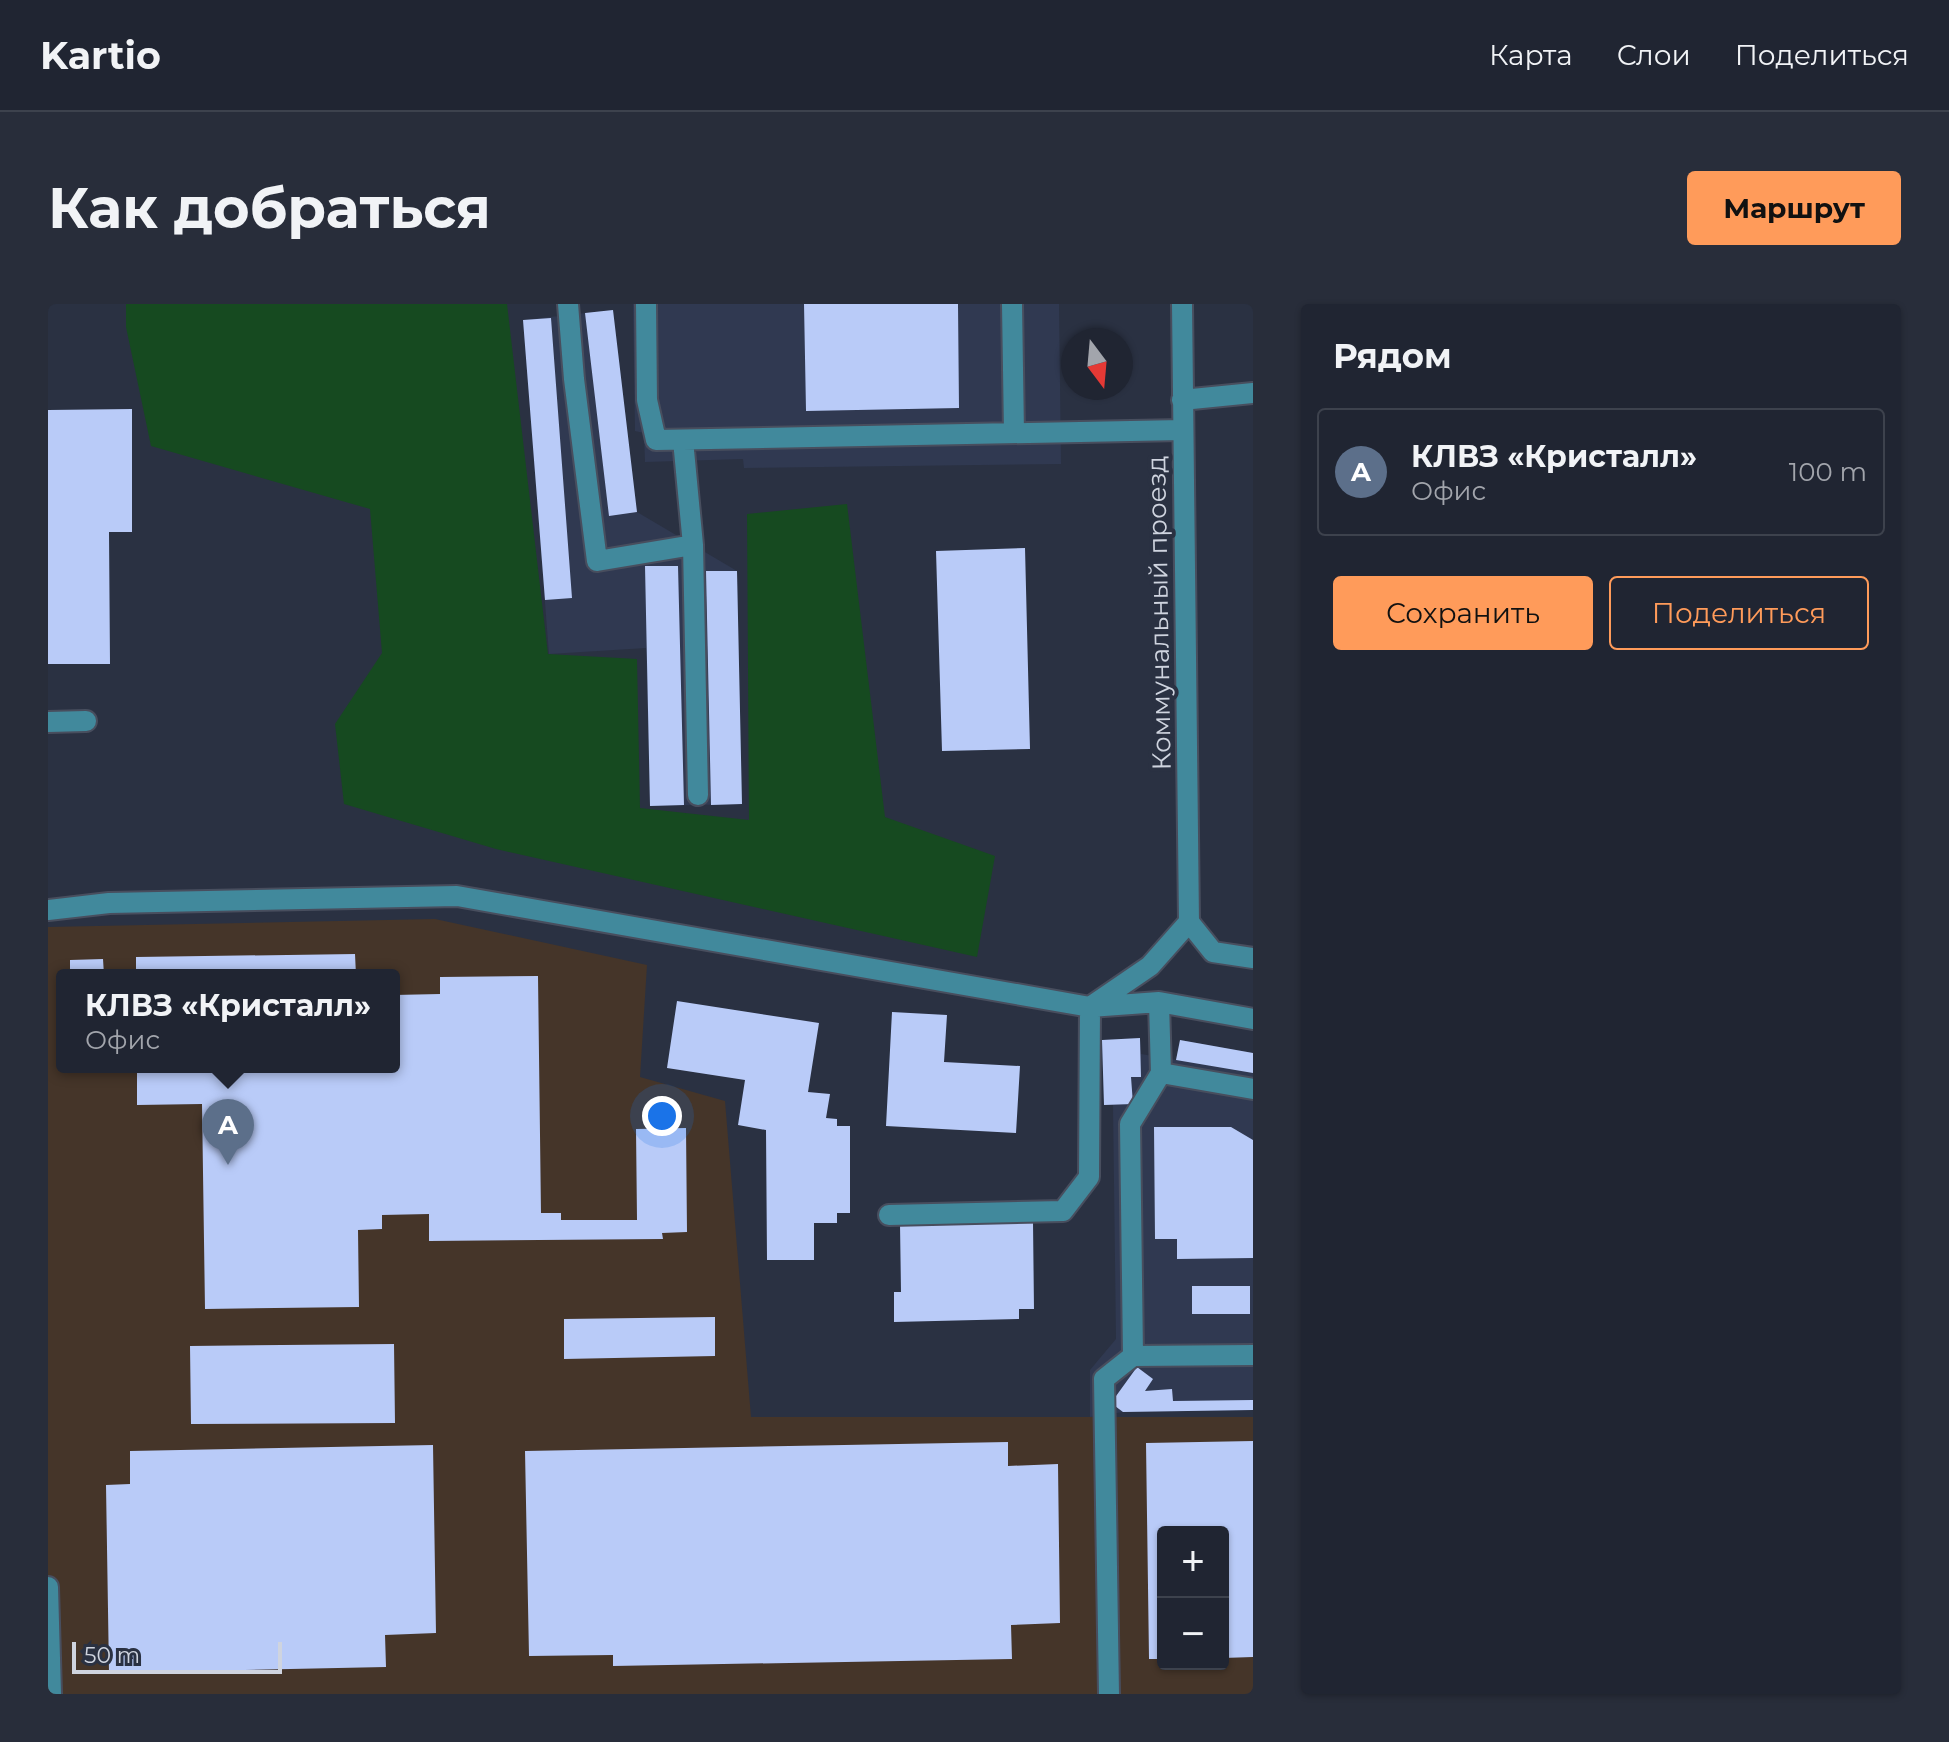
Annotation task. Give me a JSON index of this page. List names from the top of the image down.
{
  "streets": {
    "street": ["Коммунальный проезд"]
  },
  "scale_bar": "50 m",
  "north": "bottom",
  "page": {
    "header": "Kartio",
    "nav": ["Карта", "Слои", "Поделиться"],
    "buttons": [
      "Маршрут",
      ["Сохранить", "Поделиться"]
    ],
    "title": "Как добраться",
    "heading": "Рядом",
    "list": [
      {
        "mark": "A",
        "name": "КЛВЗ «Кристалл»",
        "note": "Офис",
        "value": "100 m"
      }
    ],
    "popup": ["КЛВЗ «Кристалл»", "Офис"],
    "pins": "A",
    "map_buttons": ["+", "−"],
    "scale": "50 m"
  }
}
